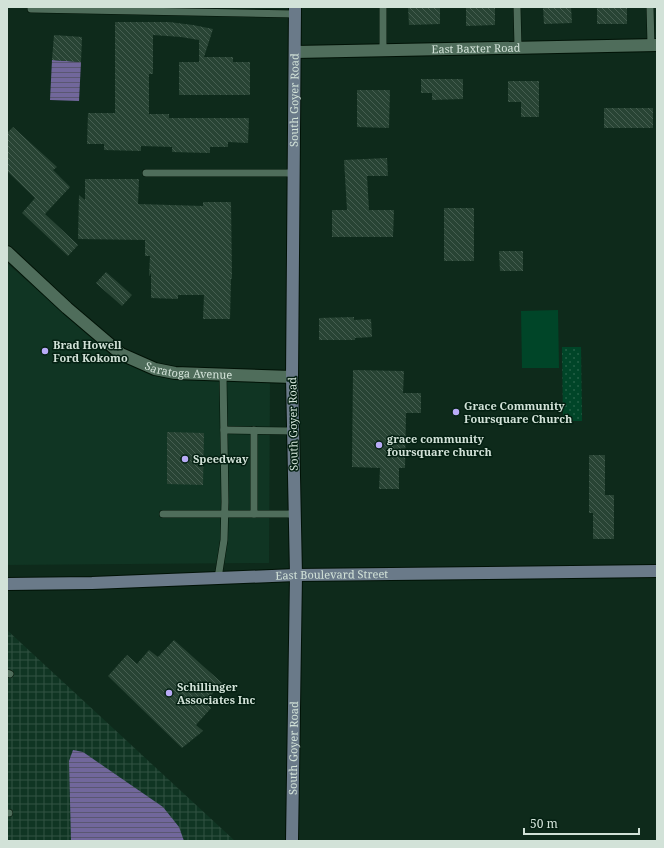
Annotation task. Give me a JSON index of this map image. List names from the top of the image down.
{
  "streets": {
    "street": [
      "East Baxter Road",
      "South Goyer Road",
      "Saratoga Avenue",
      "East Boulevard Street"
    ]
  },
  "crossings": [
    ["East Baxter Road", "South Goyer Road"],
    ["South Goyer Road", "Saratoga Avenue"],
    ["South Goyer Road", "East Boulevard Street"]
  ],
  "places": [
    "Brad Howell Ford Kokomo",
    "Grace Community Foursquare Church",
    "grace community foursquare church",
    "Speedway",
    "Schillinger Associates Inc"
  ],
  "scale_bar": "50 m"
}
